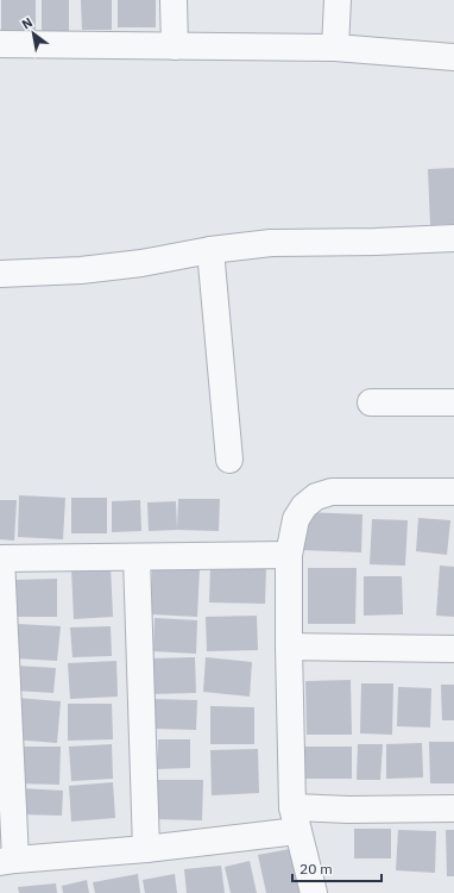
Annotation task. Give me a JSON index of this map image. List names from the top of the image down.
{
  "scale_bar": "20 m",
  "north": "top left"
}
